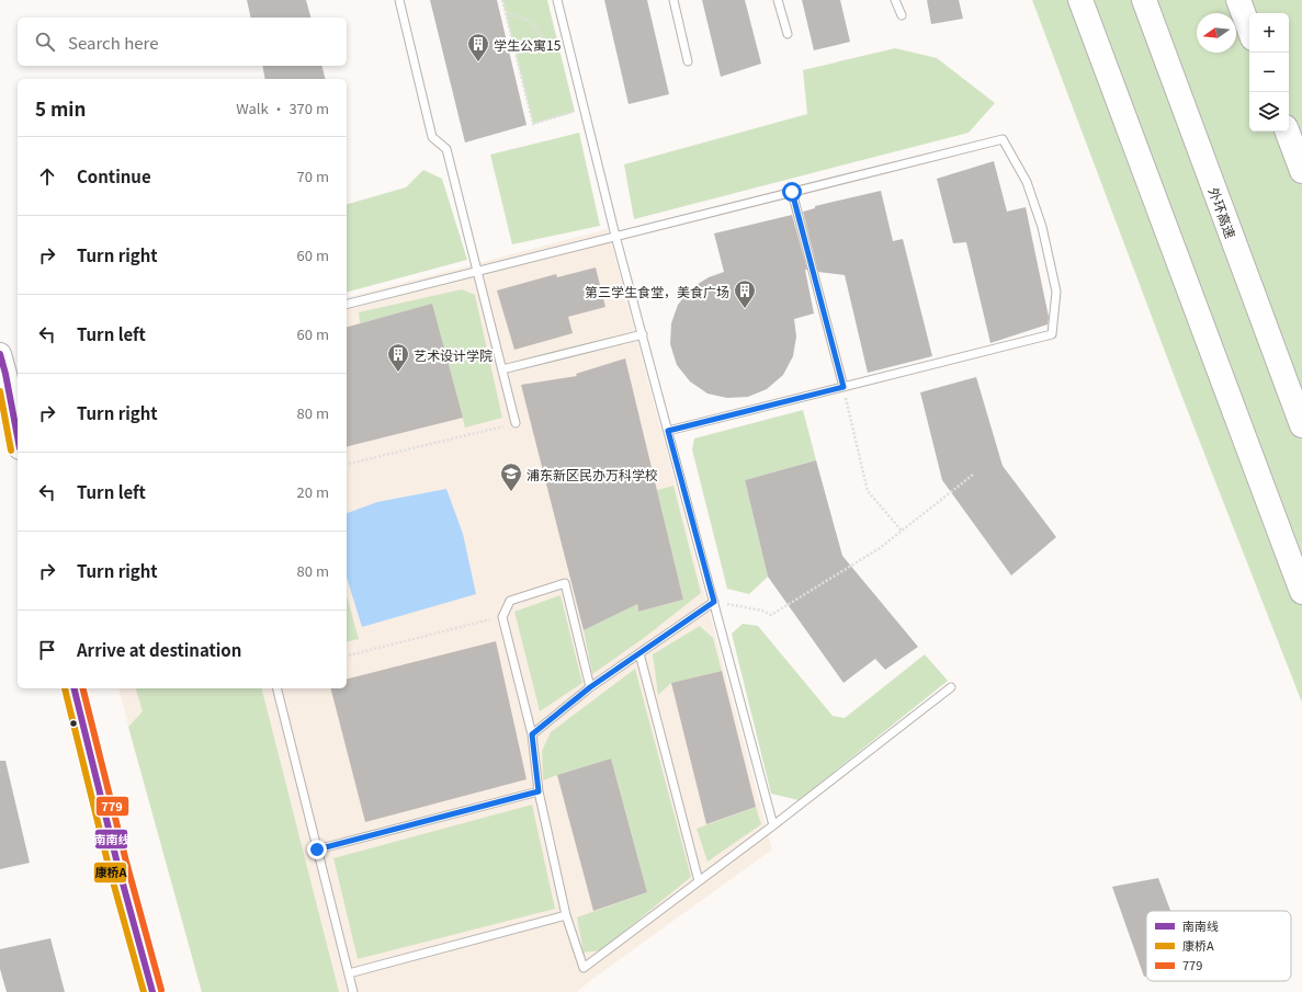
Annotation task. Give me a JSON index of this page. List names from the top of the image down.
{
  "streets": {
    "highway": ["外环高速"]
  },
  "places": {
    "building": ["学生公寓15", "第三学生食堂，美食广场", "艺术设计学院"],
    "school or university": ["浦东新区民办万科学校"]
  },
  "lines": ["transit line 南南线", "transit line 康桥A", "transit line 779"],
  "legend": ["南南线", "康桥A", "779"],
  "north": "left",
  "page": {
    "map_buttons": ["+", "−"],
    "search": "Search here",
    "heading": ["5 min", "Walk · 370 m"],
    "list": [
      ["Continue", "70 m"],
      ["Turn right", "60 m"],
      ["Turn left", "60 m"],
      ["Turn right", "80 m"],
      ["Turn left", "20 m"],
      ["Turn right", "80 m"],
      "Arrive at destination"
    ]
  }
}
